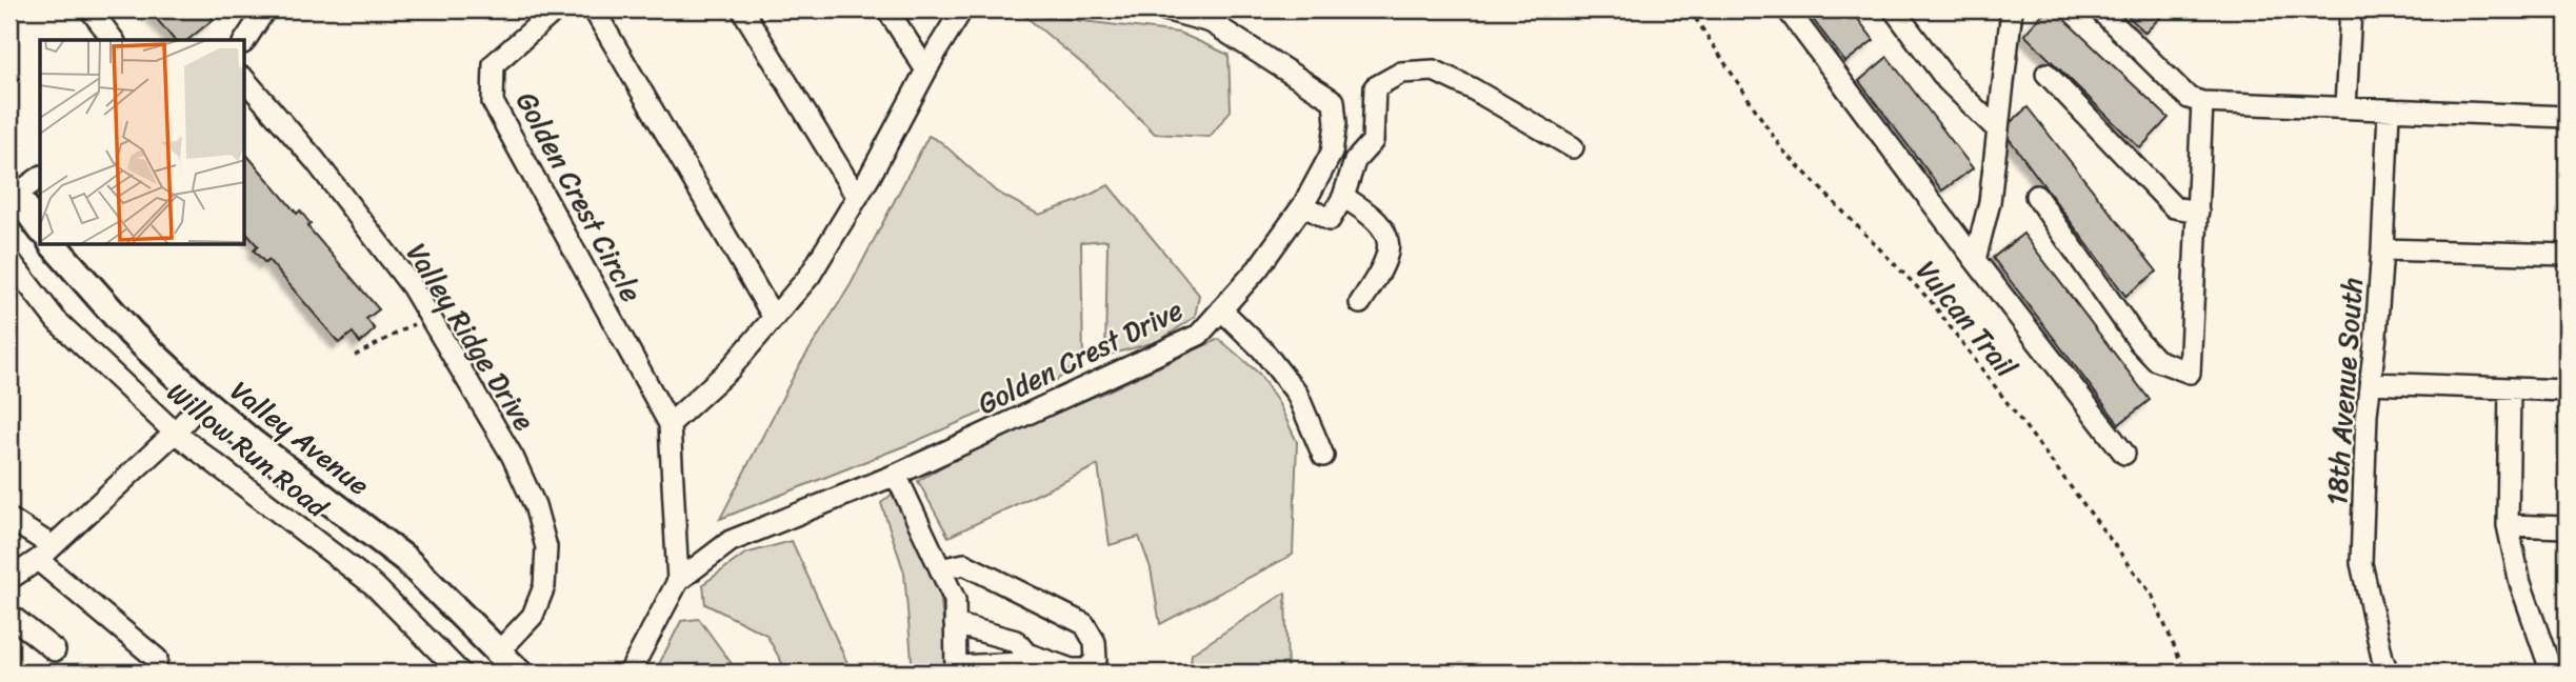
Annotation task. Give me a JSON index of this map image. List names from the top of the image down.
{
  "streets": {
    "main road": ["Valley Avenue"],
    "street": [
      "Golden Crest Circle",
      "Valley Ridge Drive",
      "Golden Crest Drive",
      "18th Avenue South",
      "Willow Run Road"
    ],
    "path": ["Vulcan Trail"]
  },
  "crossings": [
    ["Golden Crest Circle", "Golden Crest Drive"],
    ["Valley Ridge Drive", "Valley Avenue"]
  ]
}
